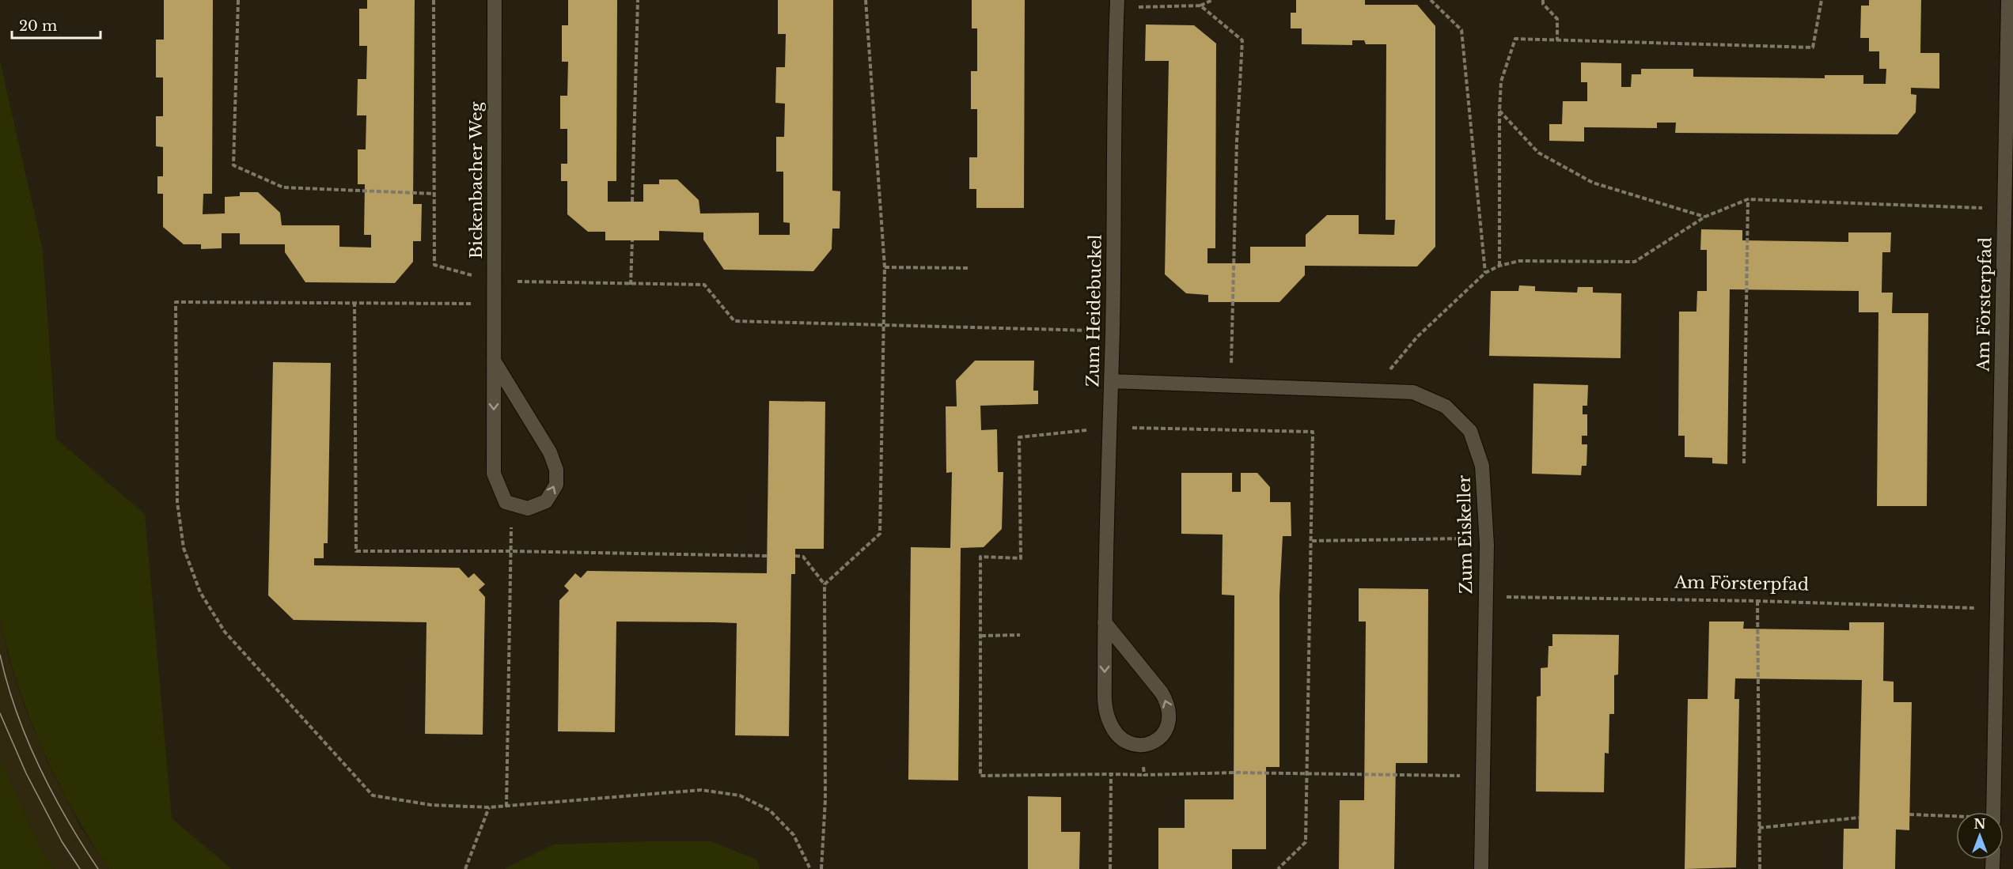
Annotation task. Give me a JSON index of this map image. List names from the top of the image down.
{
  "streets": {
    "street": [
      "Bickenbacher Weg",
      "Am Försterpfad",
      "Zum Heidebuckel",
      "Zum Eiskeller"
    ]
  },
  "crossings": [
    ["Am Försterpfad", "Zum Eiskeller"],
    ["Zum Heidebuckel", "Zum Eiskeller"]
  ],
  "scale_bar": "20 m",
  "north": "top"
}
